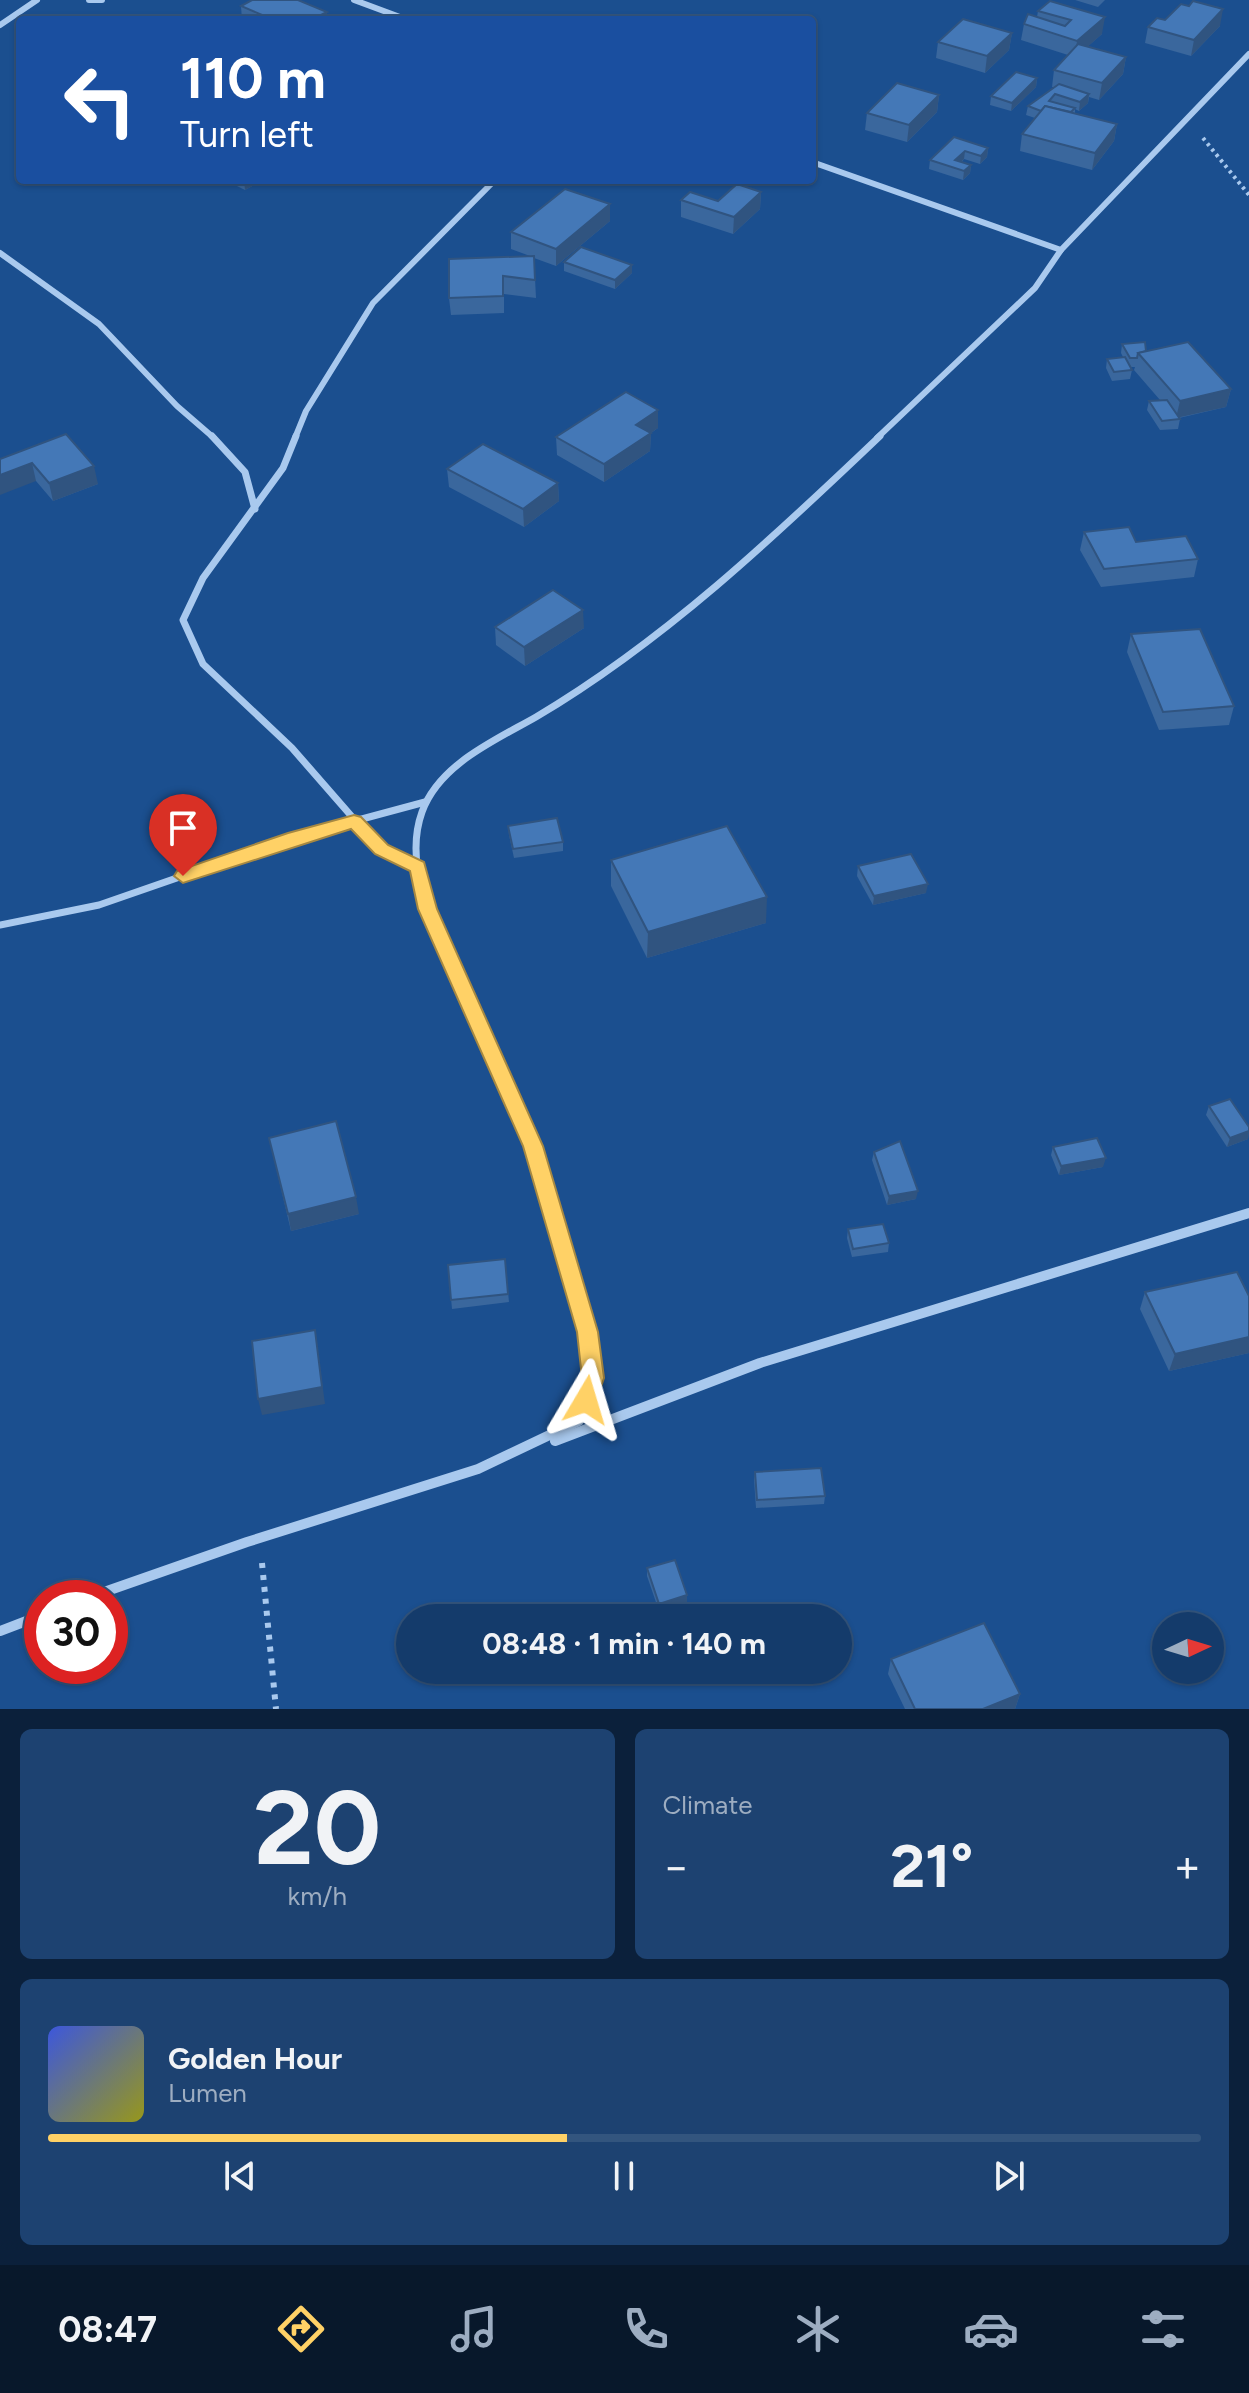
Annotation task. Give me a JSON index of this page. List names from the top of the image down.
{
  "north": "right",
  "page": {
    "turn": ["110 m", "Turn left"],
    "limit": "30",
    "trip": "08:48 · 1 min · 140 m",
    "tile": [
      ["20", "km/h"],
      "Climate"
    ],
    "heat": ["−", "21°", "+"],
    "song": ["Golden Hour", "Lumen"],
    "tabs": "08:47"
  }
}
